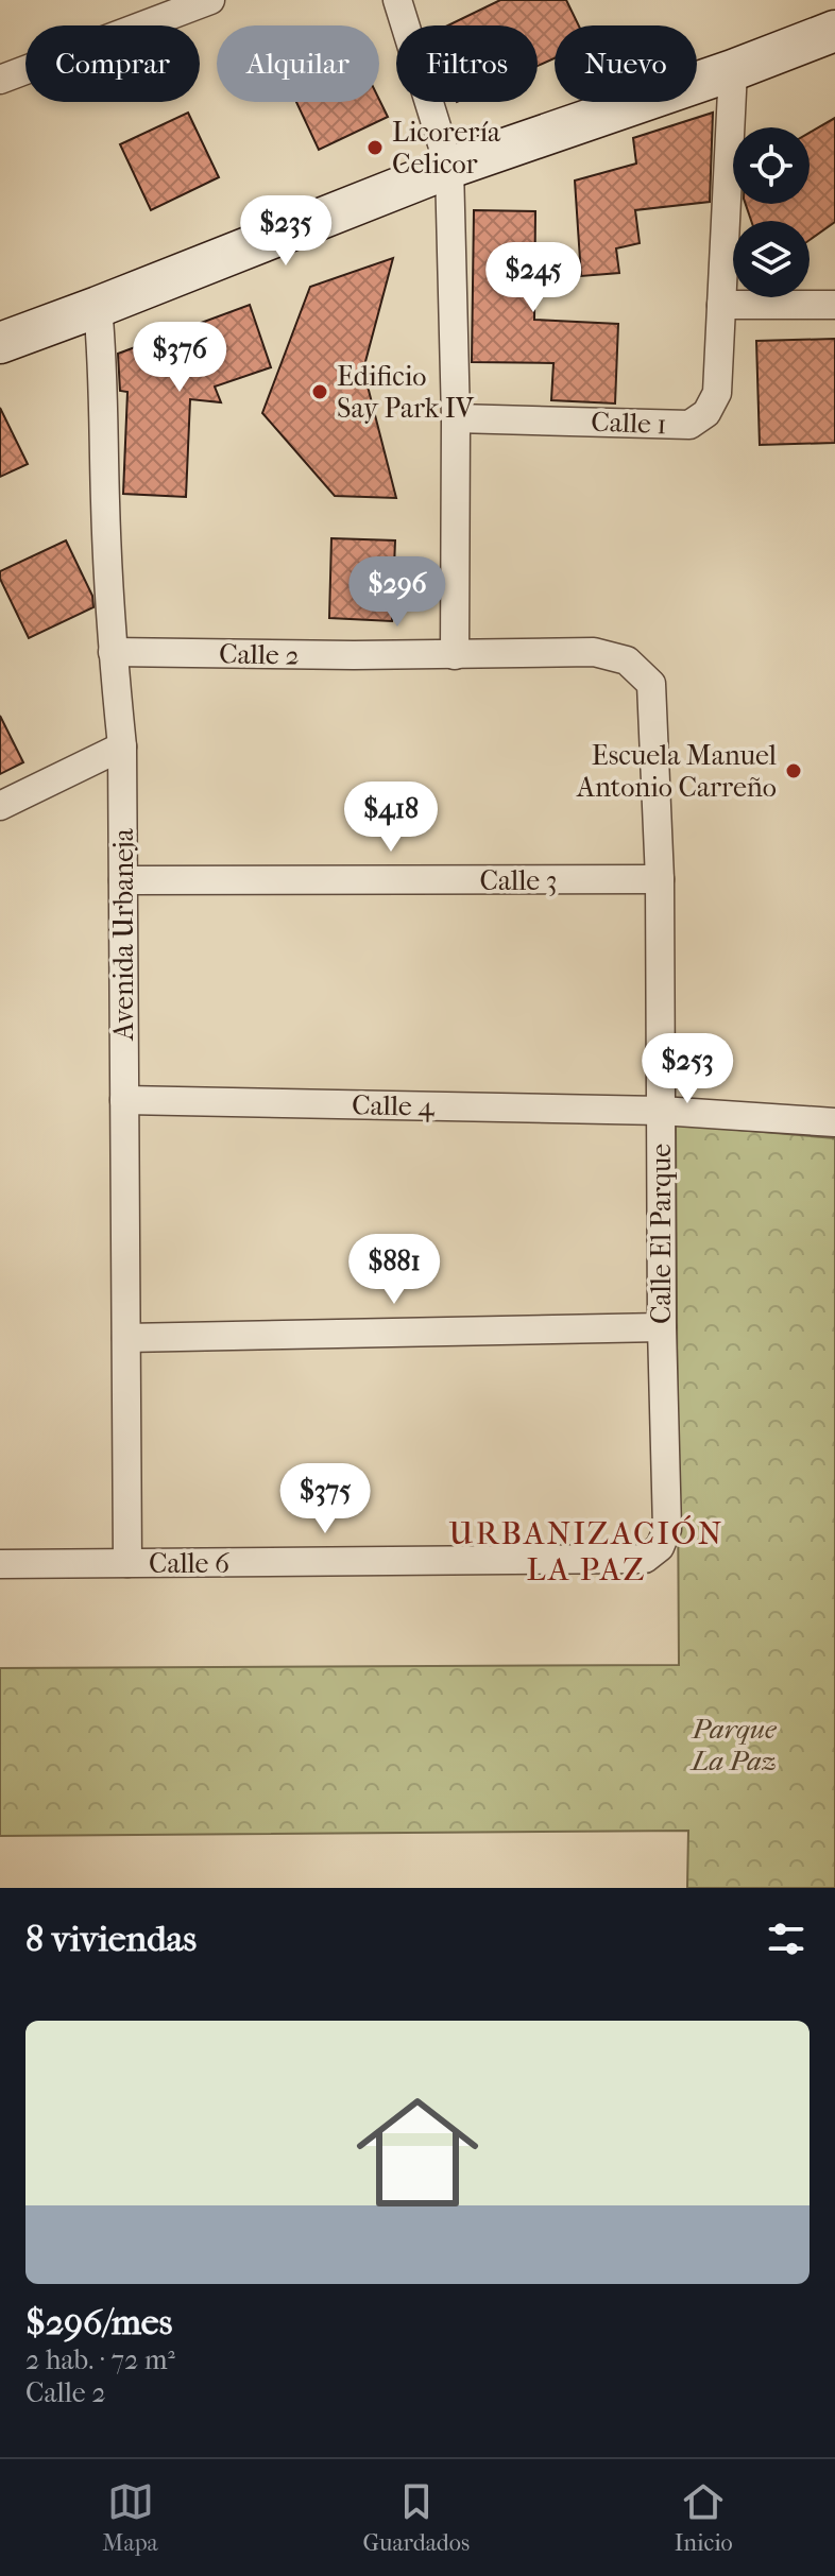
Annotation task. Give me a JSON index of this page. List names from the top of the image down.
{
  "streets": {
    "street": [
      "Calle 1",
      "Calle 2",
      "Calle 3",
      "Avenida Urbaneja",
      "Calle 4",
      "Calle El Parque",
      "Calle 6"
    ]
  },
  "crossings": [
    ["Calle 2", "Avenida Urbaneja"],
    ["Calle 2", "Calle El Parque"],
    ["Calle 3", "Avenida Urbaneja"],
    ["Calle 3", "Calle El Parque"],
    ["Avenida Urbaneja", "Calle 4"],
    ["Avenida Urbaneja", "Calle 6"],
    ["Calle 4", "Calle El Parque"],
    ["Calle El Parque", "Calle 6"]
  ],
  "districts": ["URBANIZACIÓN LA PAZ"],
  "parks": ["Parque La Paz"],
  "places": ["Licorería Celicor", "Edificio Say Park IV", "Escuela Manuel Antonio Carreño"],
  "page": {
    "chip": [
      "Comprar",
      "Alquilar",
      "Filtros",
      "Nuevo"
    ],
    "price": [
      "$235",
      "$245",
      "$376",
      "$296",
      "$418",
      "$253",
      "$881",
      "$375"
    ],
    "heading": "8 viviendas",
    "list": [
      {
        "name": "$296/mes",
        "note": "2 hab. · 72 m² · Calle 2"
      }
    ],
    "tabs": ["Mapa", "Guardados", "Inicio"]
  }
}
